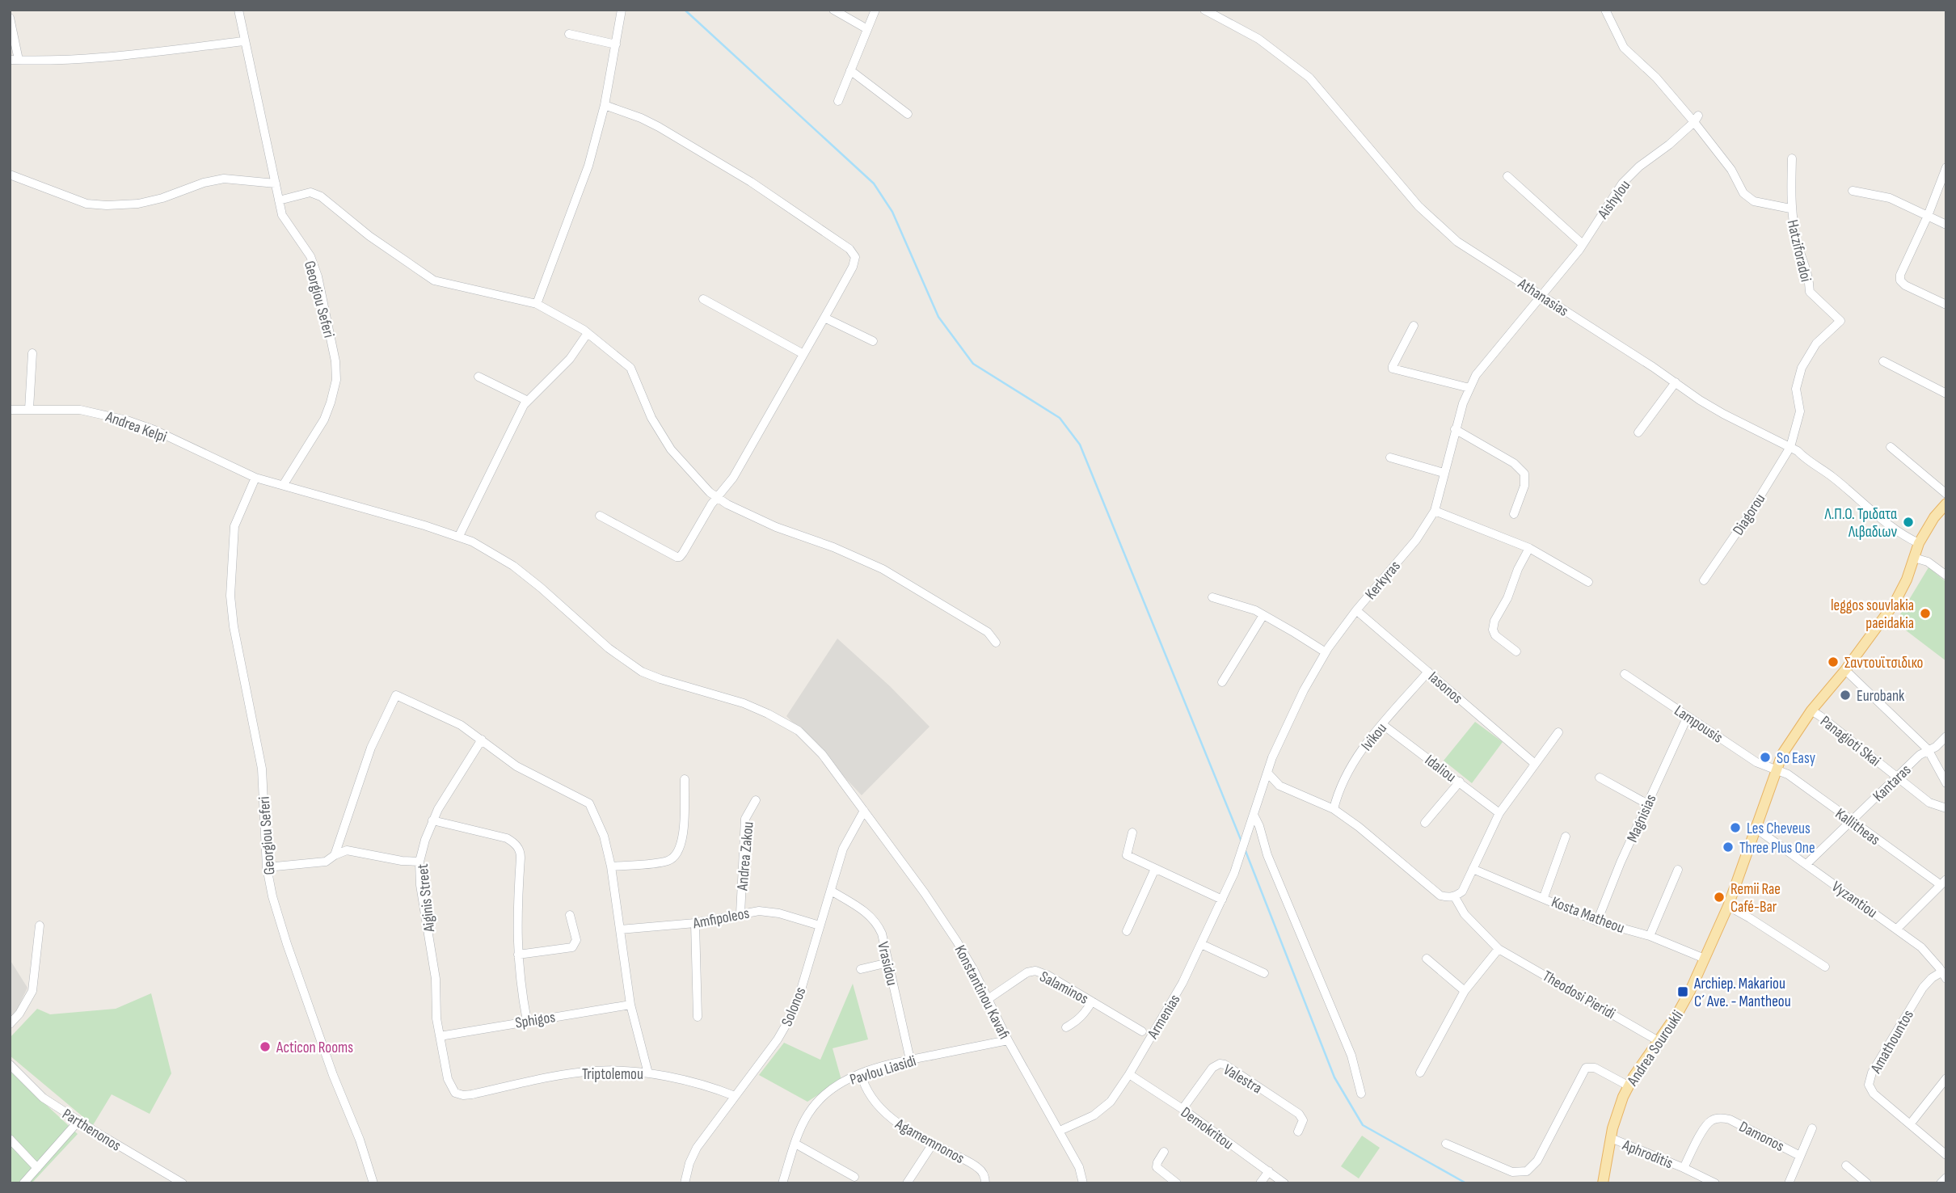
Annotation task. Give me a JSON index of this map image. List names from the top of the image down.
{
  "streets": {
    "main road": ["Andrea Souroukli"],
    "street": [
      "Aishylou",
      "Hatziforadoi",
      "Athanasias",
      "Georgiou Seferi",
      "Andrea Kelpi",
      "Diagorou",
      "Kerkyras",
      "Iasonos",
      "Lampousis",
      "Ivikou",
      "Panagioti Skai",
      "Idaliou",
      "Kantaras",
      "Magnisias",
      "Kallitheas",
      "Andrea Zakou",
      "Aiginis Street",
      "Vyzantiou",
      "Kosta Matheou",
      "Amfipoleos",
      "Vrasidou",
      "Salaminos",
      "Konstantinou Kavafi",
      "Theodosi Pieridi",
      "Solonos",
      "Armenias",
      "Sphigos",
      "Amathountos",
      "Pavlou Liasidi",
      "Triptolemou",
      "Valestra",
      "Demokritou",
      "Parthenonos",
      "Damonos",
      "Agamemnonos",
      "Aphroditis"
    ]
  },
  "crossings": [
    ["Aishylou", "Athanasias"],
    ["Aishylou", "Kerkyras"],
    ["Hatziforadoi", "Athanasias"],
    ["Hatziforadoi", "Diagorou"],
    ["Athanasias", "Diagorou"],
    ["Athanasias", "Kerkyras"],
    ["Athanasias", "Andrea Souroukli"],
    ["Georgiou Seferi", "Andrea Kelpi"],
    ["Andrea Kelpi", "Konstantinou Kavafi"],
    ["Kerkyras", "Iasonos"],
    ["Kerkyras", "Armenias"],
    ["Iasonos", "Ivikou"],
    ["Lampousis", "Magnisias"],
    ["Lampousis", "Kallitheas"],
    ["Lampousis", "Andrea Souroukli"],
    ["Ivikou", "Idaliou"],
    ["Panagioti Skai", "Kantaras"],
    ["Panagioti Skai", "Andrea Souroukli"],
    ["Kantaras", "Kallitheas"],
    ["Kantaras", "Vyzantiou"],
    ["Magnisias", "Kosta Matheou"],
    ["Kallitheas", "Andrea Souroukli"],
    ["Andrea Zakou", "Amfipoleos"],
    ["Aiginis Street", "Sphigos"],
    ["Aiginis Street", "Triptolemou"],
    ["Vyzantiou", "Amathountos"],
    ["Vyzantiou", "Andrea Souroukli"],
    ["Kosta Matheou", "Andrea Souroukli"],
    ["Amfipoleos", "Solonos"],
    ["Vrasidou", "Solonos"],
    ["Vrasidou", "Pavlou Liasidi"],
    ["Salaminos", "Konstantinou Kavafi"],
    ["Konstantinou Kavafi", "Solonos"],
    ["Konstantinou Kavafi", "Armenias"],
    ["Konstantinou Kavafi", "Pavlou Liasidi"],
    ["Theodosi Pieridi", "Andrea Souroukli"],
    ["Solonos", "Triptolemou"],
    ["Armenias", "Demokritou"],
    ["Andrea Souroukli", "Aphroditis"],
    ["Pavlou Liasidi", "Agamemnonos"],
    ["Valestra", "Demokritou"],
    ["Damonos", "Aphroditis"]
  ],
  "places": {
    "other": [
      "Λ.Π.Ο. Τριδατα Λιβαδιων",
      "leggos souvlakia paeidakia",
      "Σαντουϊτσιδικο",
      "Eurobank",
      "So Easy",
      "Les Cheveus",
      "Three Plus One",
      "Remii Rae Café-Bar",
      "Acticon Rooms"
    ],
    "transit": ["Archiep. Makariou C´ Ave. - Mantheou"]
  }
}
